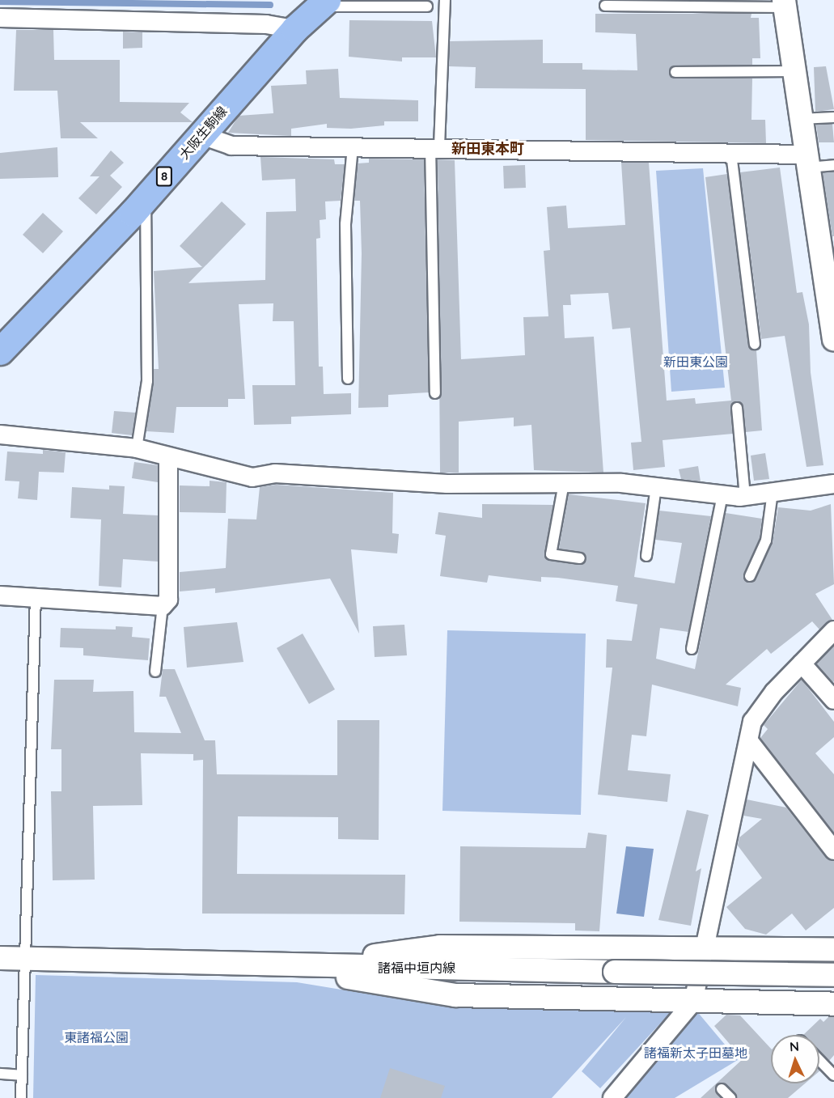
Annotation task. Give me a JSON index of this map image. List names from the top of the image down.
{
  "streets": {
    "main road": ["大阪生駒線", "8"],
    "street": ["諸福中垣内線"]
  },
  "districts": ["新田東本町"],
  "parks": ["新田東公園", "東諸福公園", "諸福新太子田墓地"],
  "north": "top"
}
